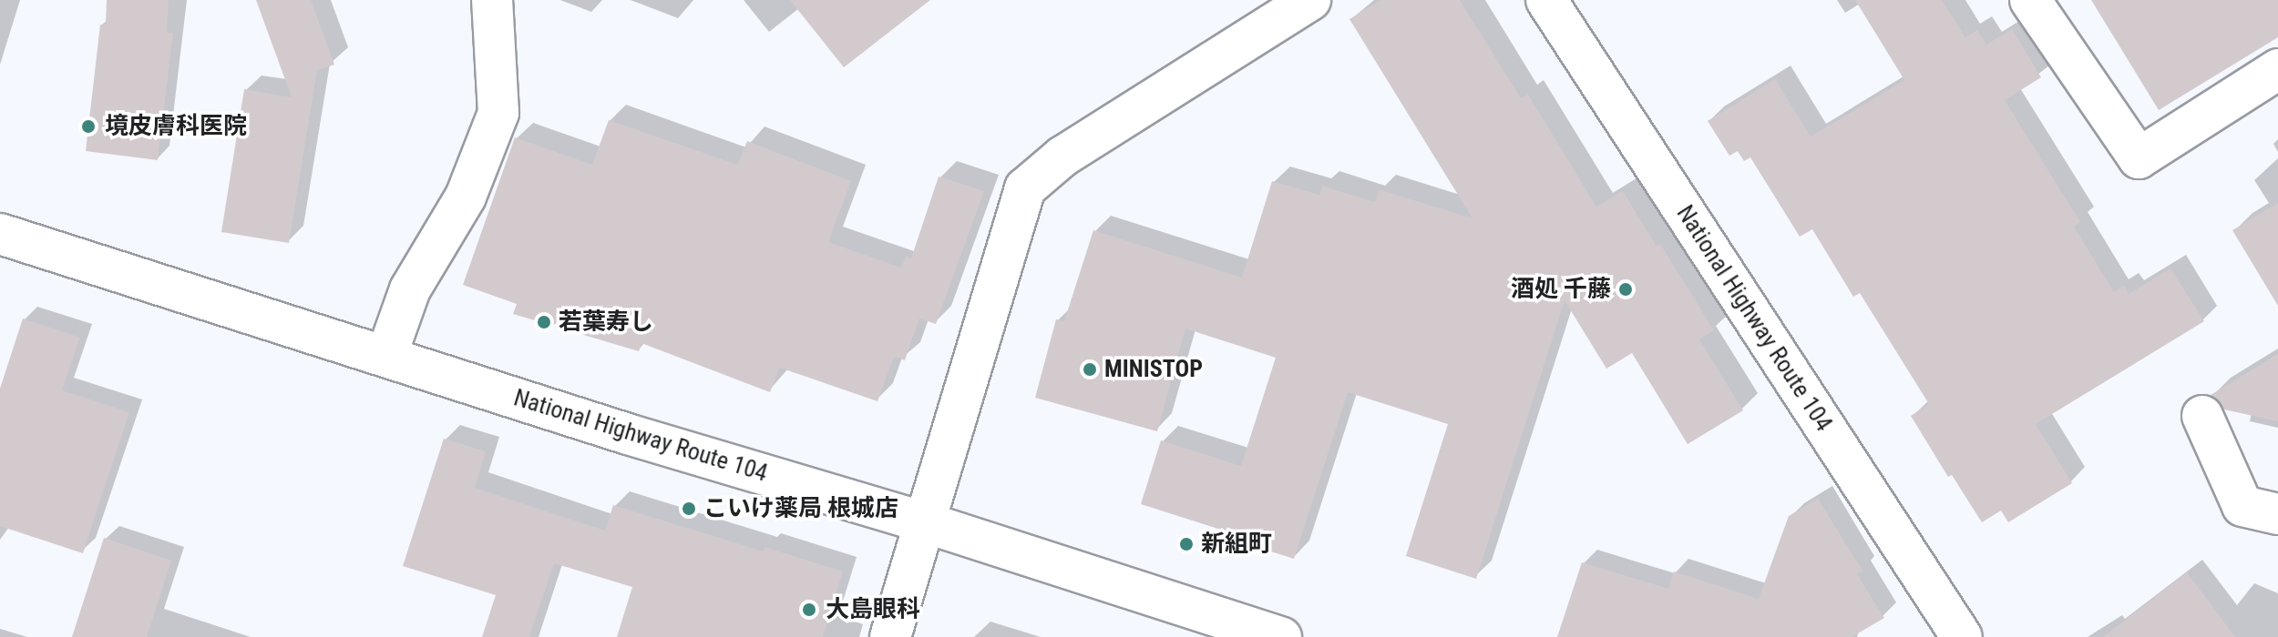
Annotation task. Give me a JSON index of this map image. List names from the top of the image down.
{
  "streets": {
    "main road": ["National Highway Route 104"]
  },
  "places": [
    "境皮膚科医院",
    "酒処 千藤",
    "若葉寿し",
    "MINISTOP",
    "こいけ薬局 根城店",
    "新組町",
    "大島眼科"
  ]
}
